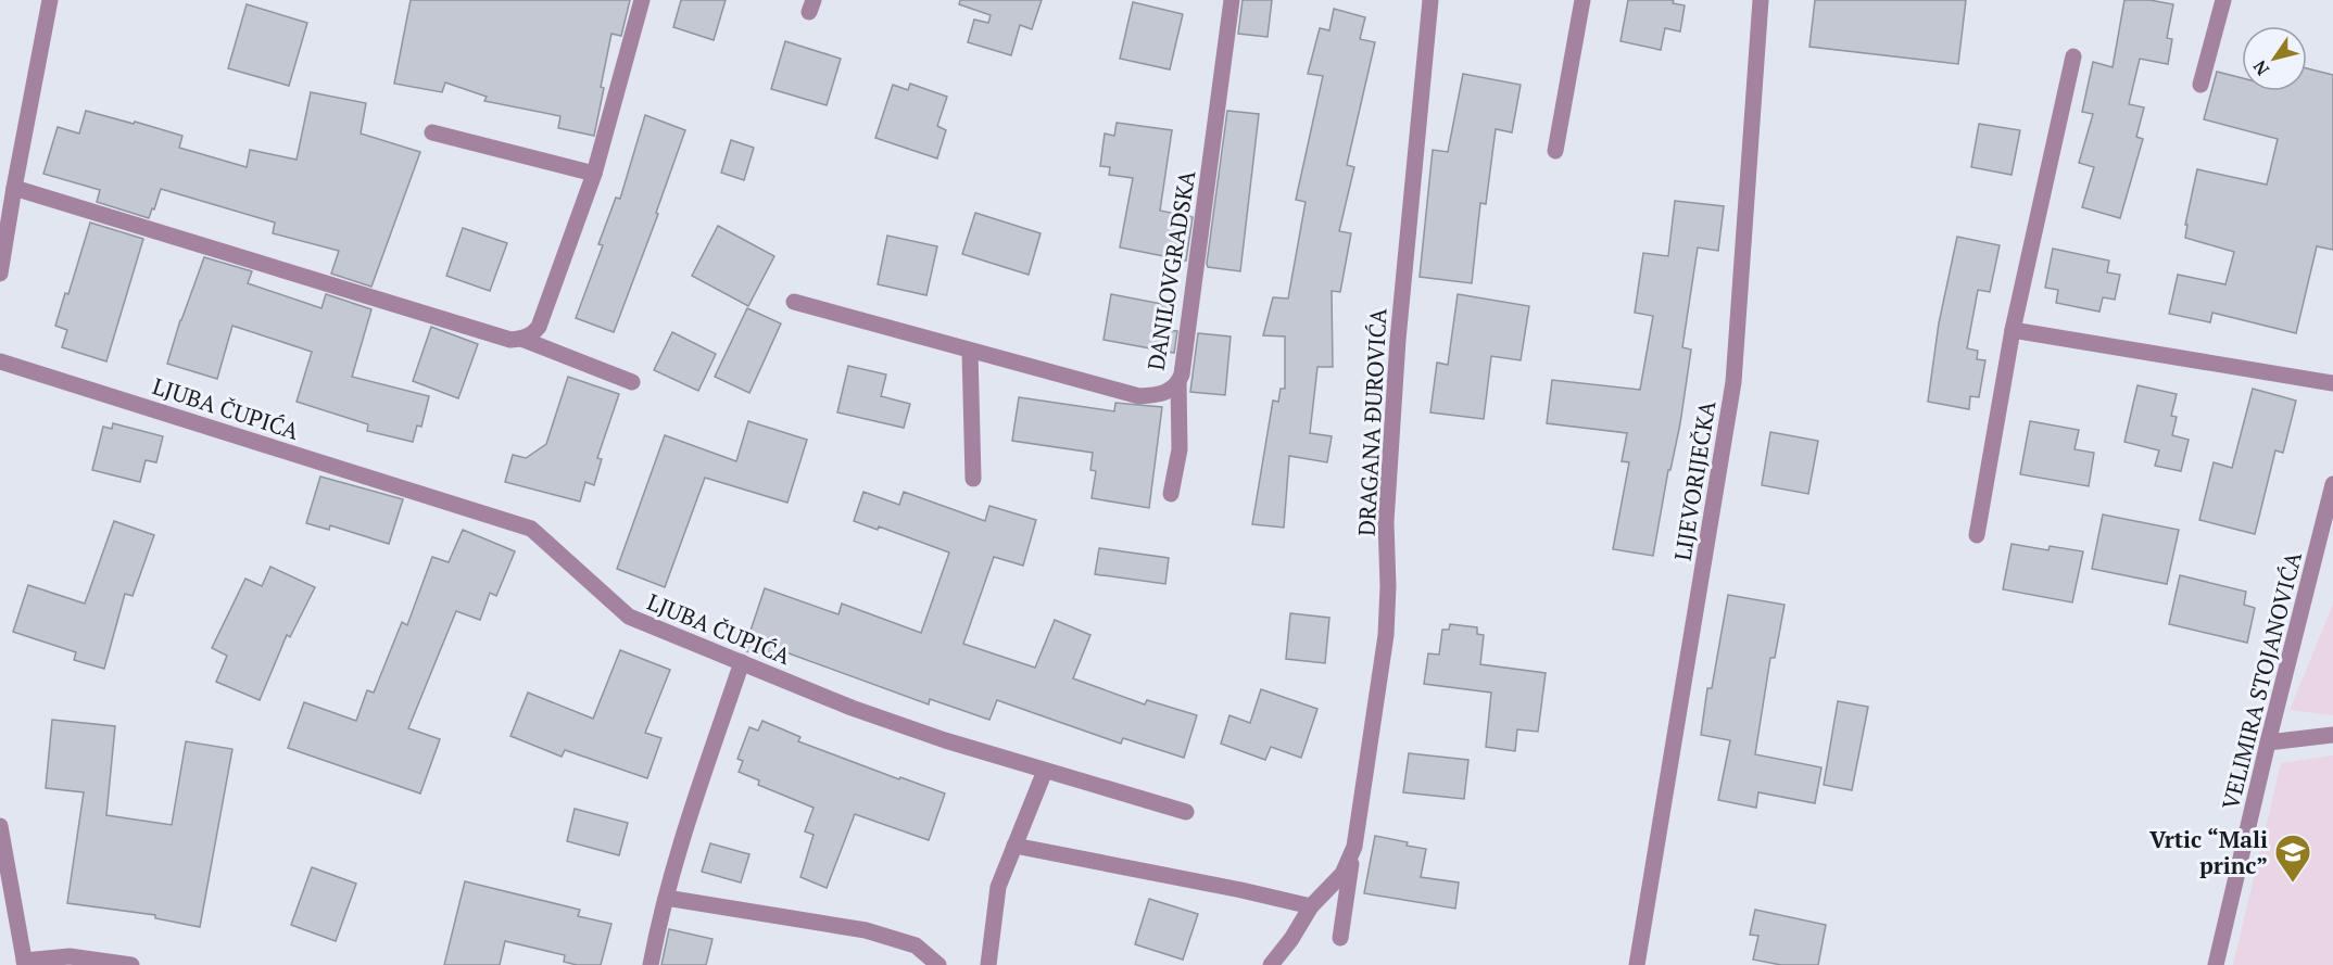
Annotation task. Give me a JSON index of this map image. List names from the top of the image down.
{
  "streets": {
    "street": [
      "DANILOVGRADSKA",
      "LJUBA ČUPIĆA",
      "DRAGANA ĐUROVIĆA",
      "LIJEVORIJEČKA",
      "VELIMIRA STOJANOVIĆA"
    ]
  },
  "places": {
    "school or university": ["Vrtic “Mali princ”"]
  },
  "north": "bottom left"
}
